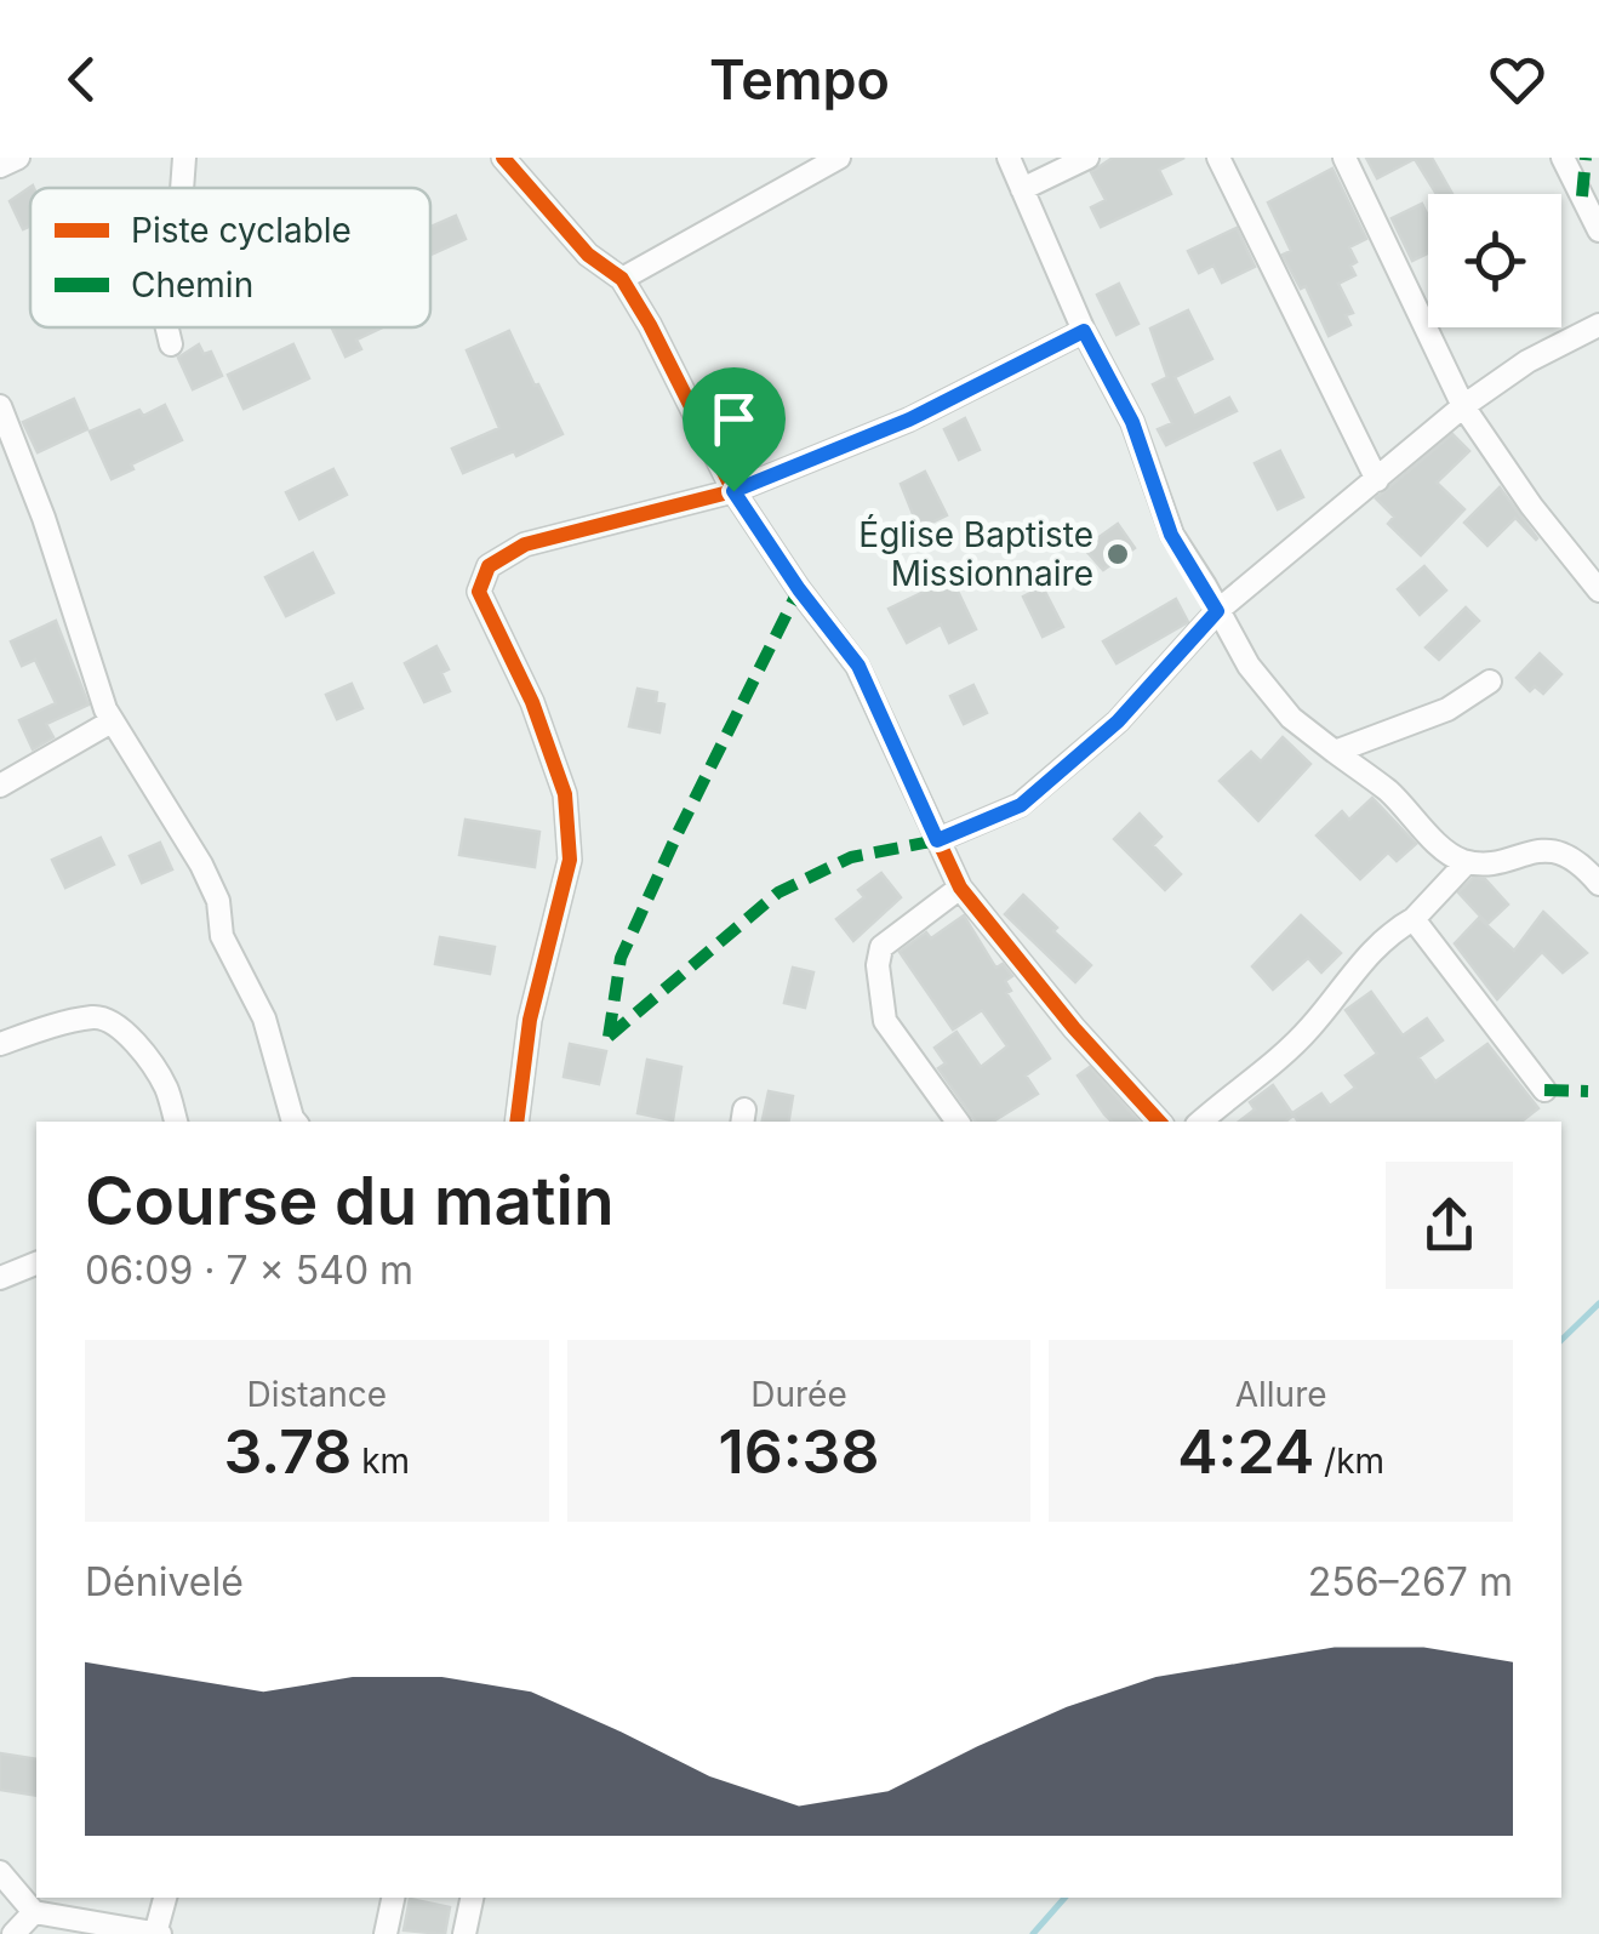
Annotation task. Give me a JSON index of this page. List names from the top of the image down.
{
  "places": ["Église Baptiste Missionnaire"],
  "legend": ["Piste cyclable", "Chemin"],
  "page": {
    "header": "Tempo",
    "heading": ["Course du matin", "06:09 · 7 × 540 m"],
    "stats": [
      ["Distance", "3.78 km"],
      ["Durée", "16:38"],
      ["Allure", "4:24 /km"]
    ],
    "chart": ["Dénivelé", "256–267 m"]
  }
}
